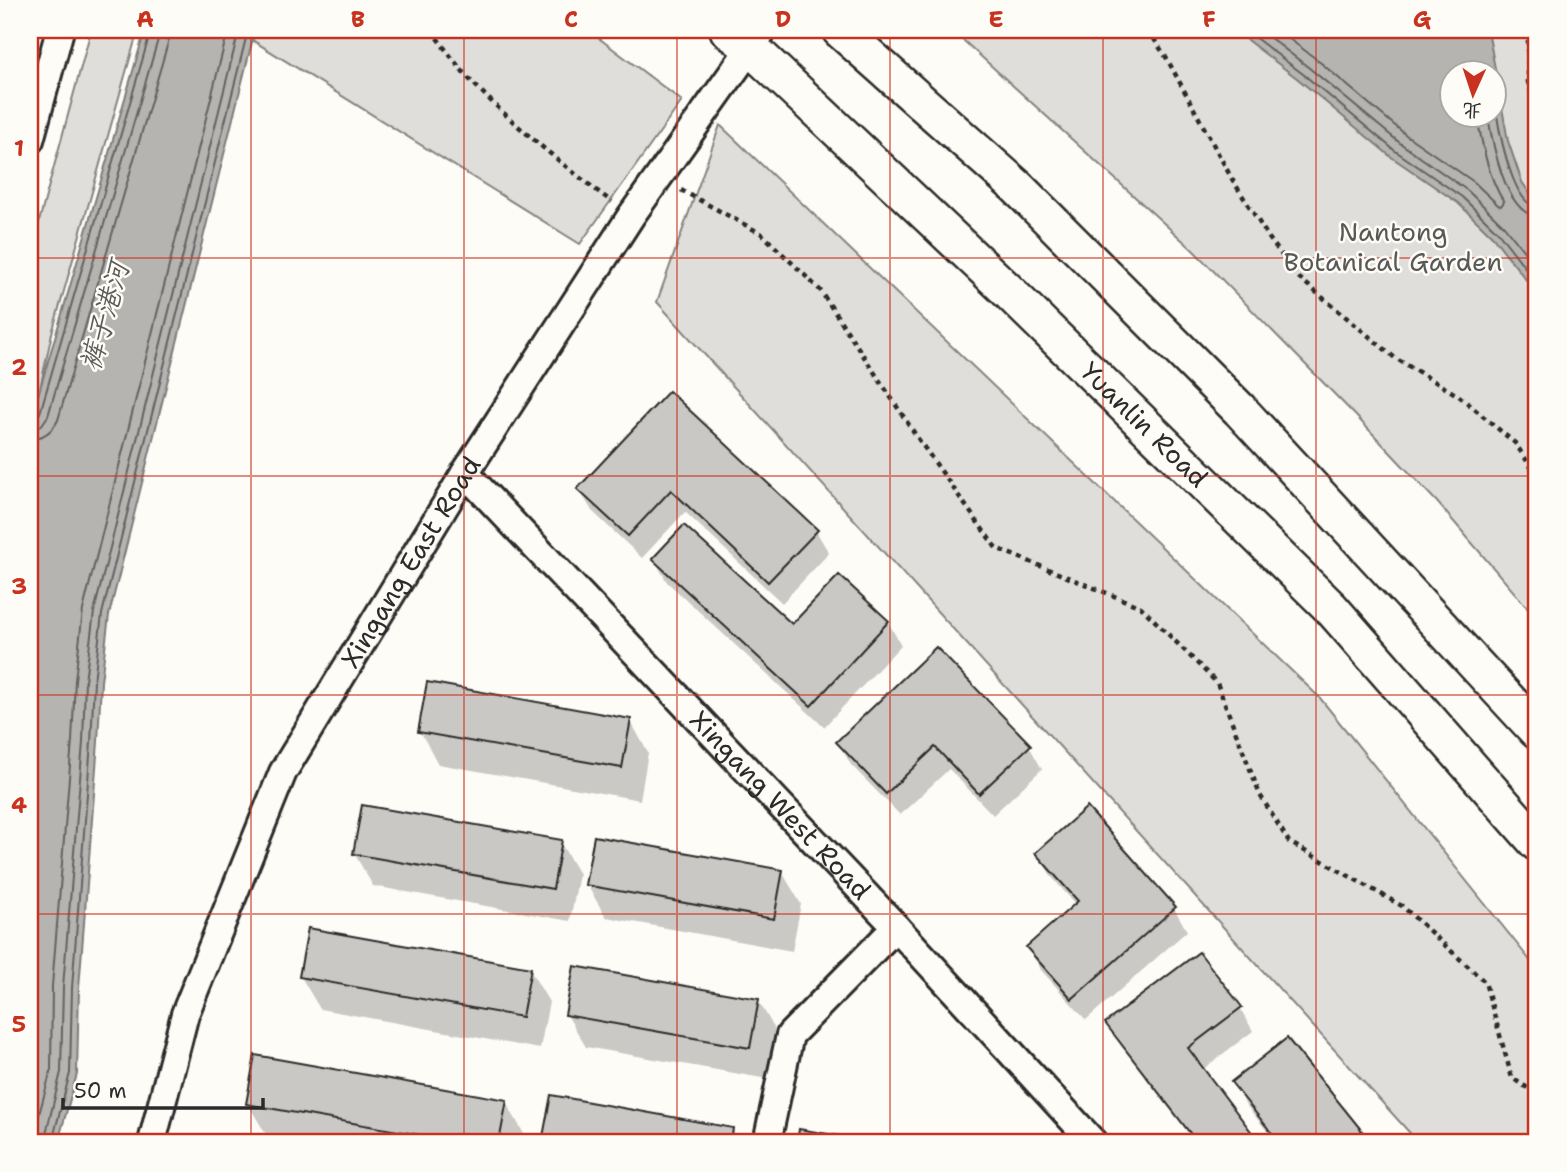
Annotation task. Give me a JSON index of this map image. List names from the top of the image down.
{
  "streets": {
    "main road": ["Yuanlin Road"],
    "street": ["Xingang East Road", "Xingang West Road"]
  },
  "crossings": [
    ["Yuanlin Road", "Xingang East Road"],
    ["Xingang East Road", "Xingang West Road"]
  ],
  "water": ["裤子港河"],
  "parks": ["Nantong Botanical Garden"],
  "scale_bar": "50 m",
  "north": "bottom",
  "grid": {
    "columns": [
      "A",
      "B",
      "C",
      "D",
      "E",
      "F",
      "G"
    ],
    "rows": [
      "1",
      "2",
      "3",
      "4",
      "5"
    ]
  }
}
